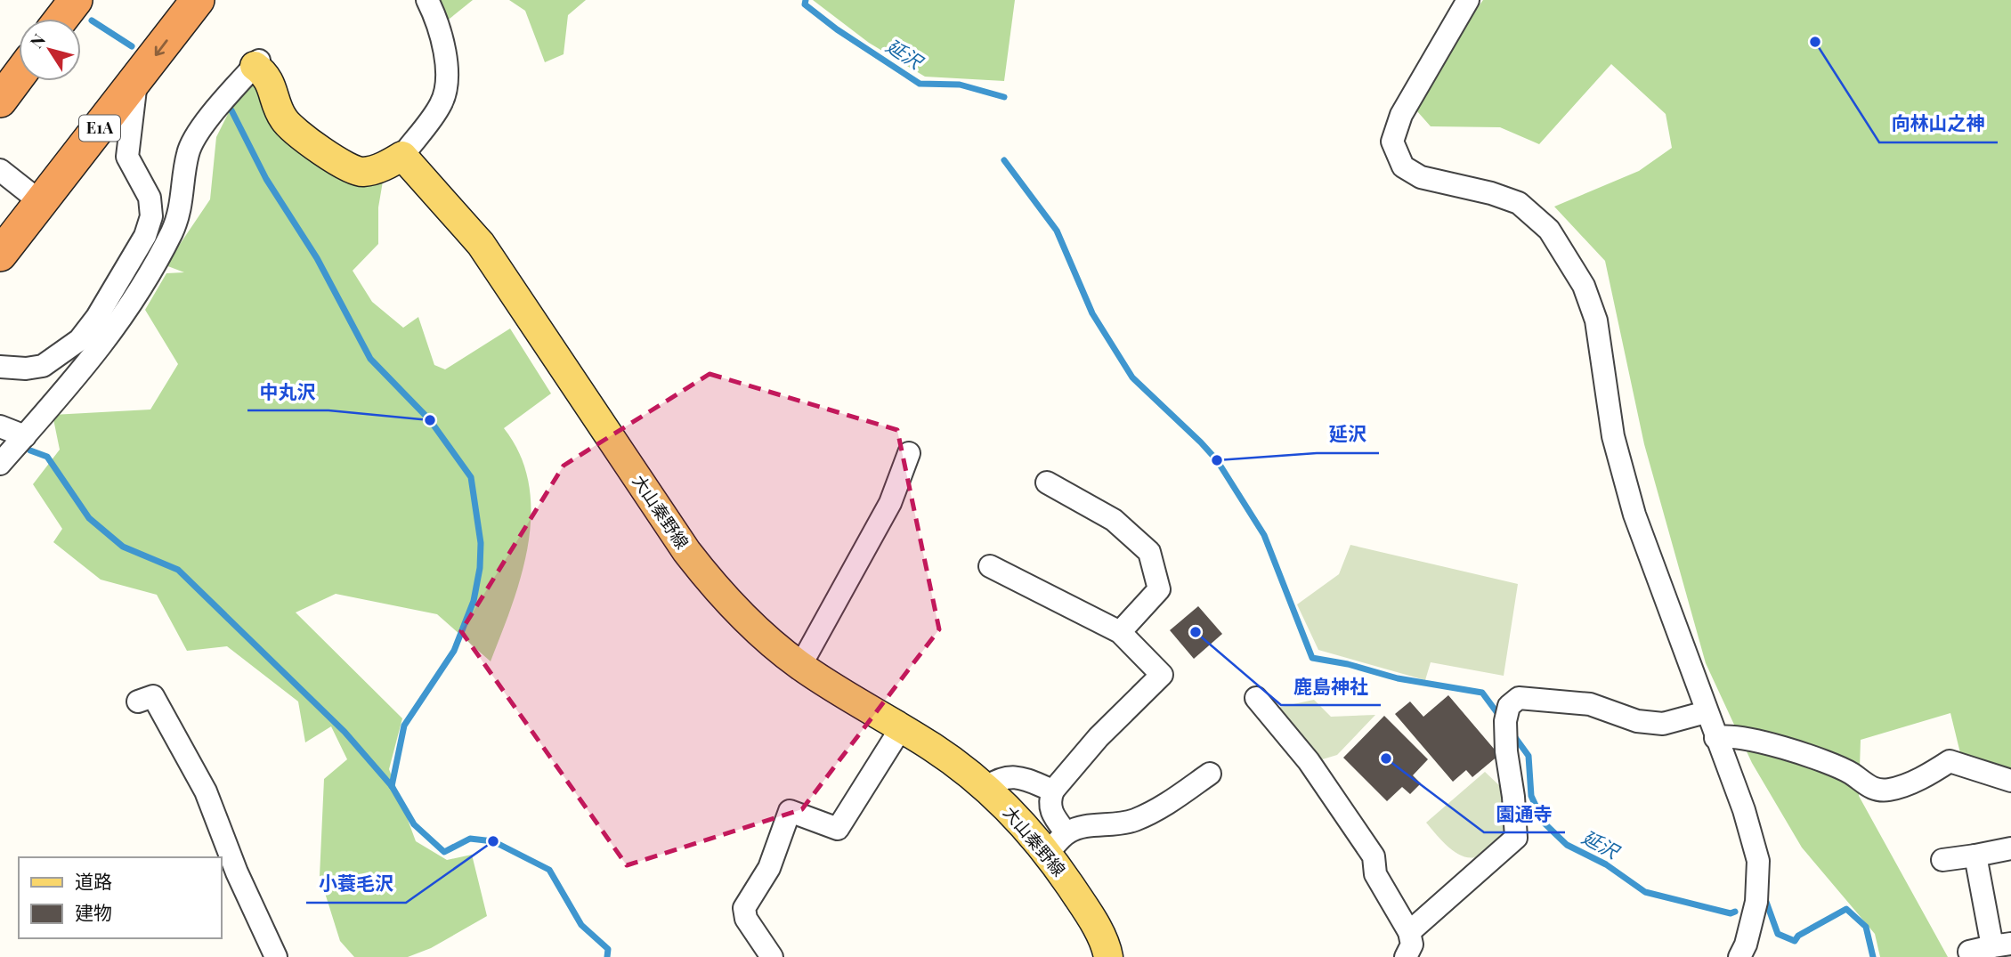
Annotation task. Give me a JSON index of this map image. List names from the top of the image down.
{
  "streets": {
    "highway": ["E1A"],
    "main road": ["大山秦野線"]
  },
  "water": ["延沢"],
  "places": [
    "向林山之神",
    "中丸沢",
    "延沢",
    "鹿島神社",
    "園通寺",
    "小蓑毛沢"
  ],
  "legend": ["道路", "建物"],
  "north": "top left"
}
